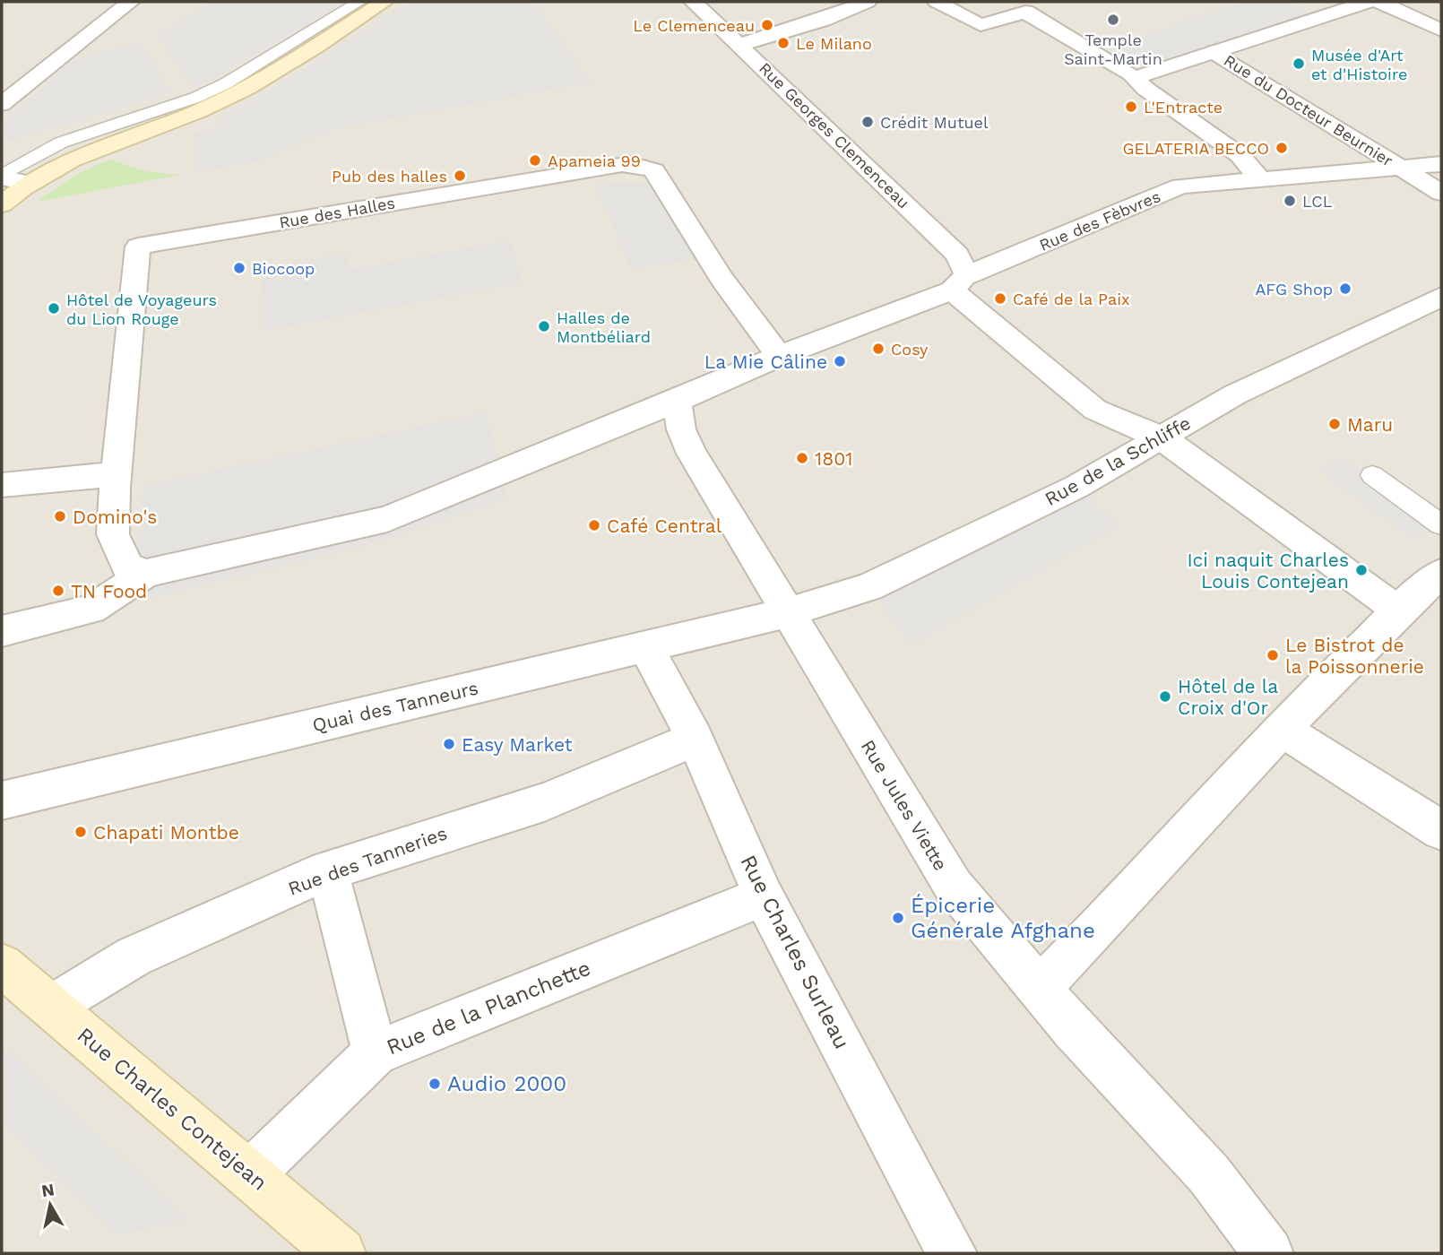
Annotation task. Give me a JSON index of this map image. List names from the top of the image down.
{
  "streets": {
    "main road": ["Rue Charles Contejean"],
    "street": [
      "Rue du Docteur Beurnier",
      "Rue Georges Clemenceau",
      "Rue des Halles",
      "Rue des Fèbvres",
      "Rue de la Schliffe",
      "Quai des Tanneurs",
      "Rue Jules Viette",
      "Rue des Tanneries",
      "Rue Charles Surleau",
      "Rue de la Planchette"
    ]
  },
  "crossings": [
    ["Rue du Docteur Beurnier", "Rue des Fèbvres"],
    ["Rue Georges Clemenceau", "Rue des Fèbvres"],
    ["Rue Georges Clemenceau", "Rue de la Schliffe"],
    ["Rue des Halles", "Rue des Fèbvres"],
    ["Rue des Fèbvres", "Rue Jules Viette"],
    ["Rue de la Schliffe", "Quai des Tanneurs"],
    ["Rue de la Schliffe", "Rue Jules Viette"],
    ["Quai des Tanneurs", "Rue Jules Viette"],
    ["Quai des Tanneurs", "Rue Charles Surleau"],
    ["Rue des Tanneries", "Rue Charles Surleau"],
    ["Rue des Tanneries", "Rue Charles Contejean"],
    ["Rue Charles Surleau", "Rue de la Planchette"],
    ["Rue de la Planchette", "Rue Charles Contejean"]
  ],
  "places": [
    "Temple Saint-Martin",
    "Le Clemenceau",
    "Le Milano",
    "Musée d'Art et d'Histoire",
    "L'Entracte",
    "Crédit Mutuel",
    "GELATERIA BECCO",
    "Apameia 99",
    "Pub des halles",
    "LCL",
    "Biocoop",
    "AFG Shop",
    "Café de la Paix",
    "Hôtel de Voyageurs du Lion Rouge",
    "Halles de Montbéliard",
    "Cosy",
    "La Mie Câline",
    "Maru",
    "1801",
    "Domino's",
    "Café Central",
    "Ici naquit Charles Louis Contejean",
    "TN Food",
    "Le Bistrot de la Poissonnerie",
    "Hôtel de la Croix d'Or",
    "Easy Market",
    "Chapati Montbe",
    "Épicerie Générale Afghane",
    "Audio 2000"
  ],
  "north": "top"
}
